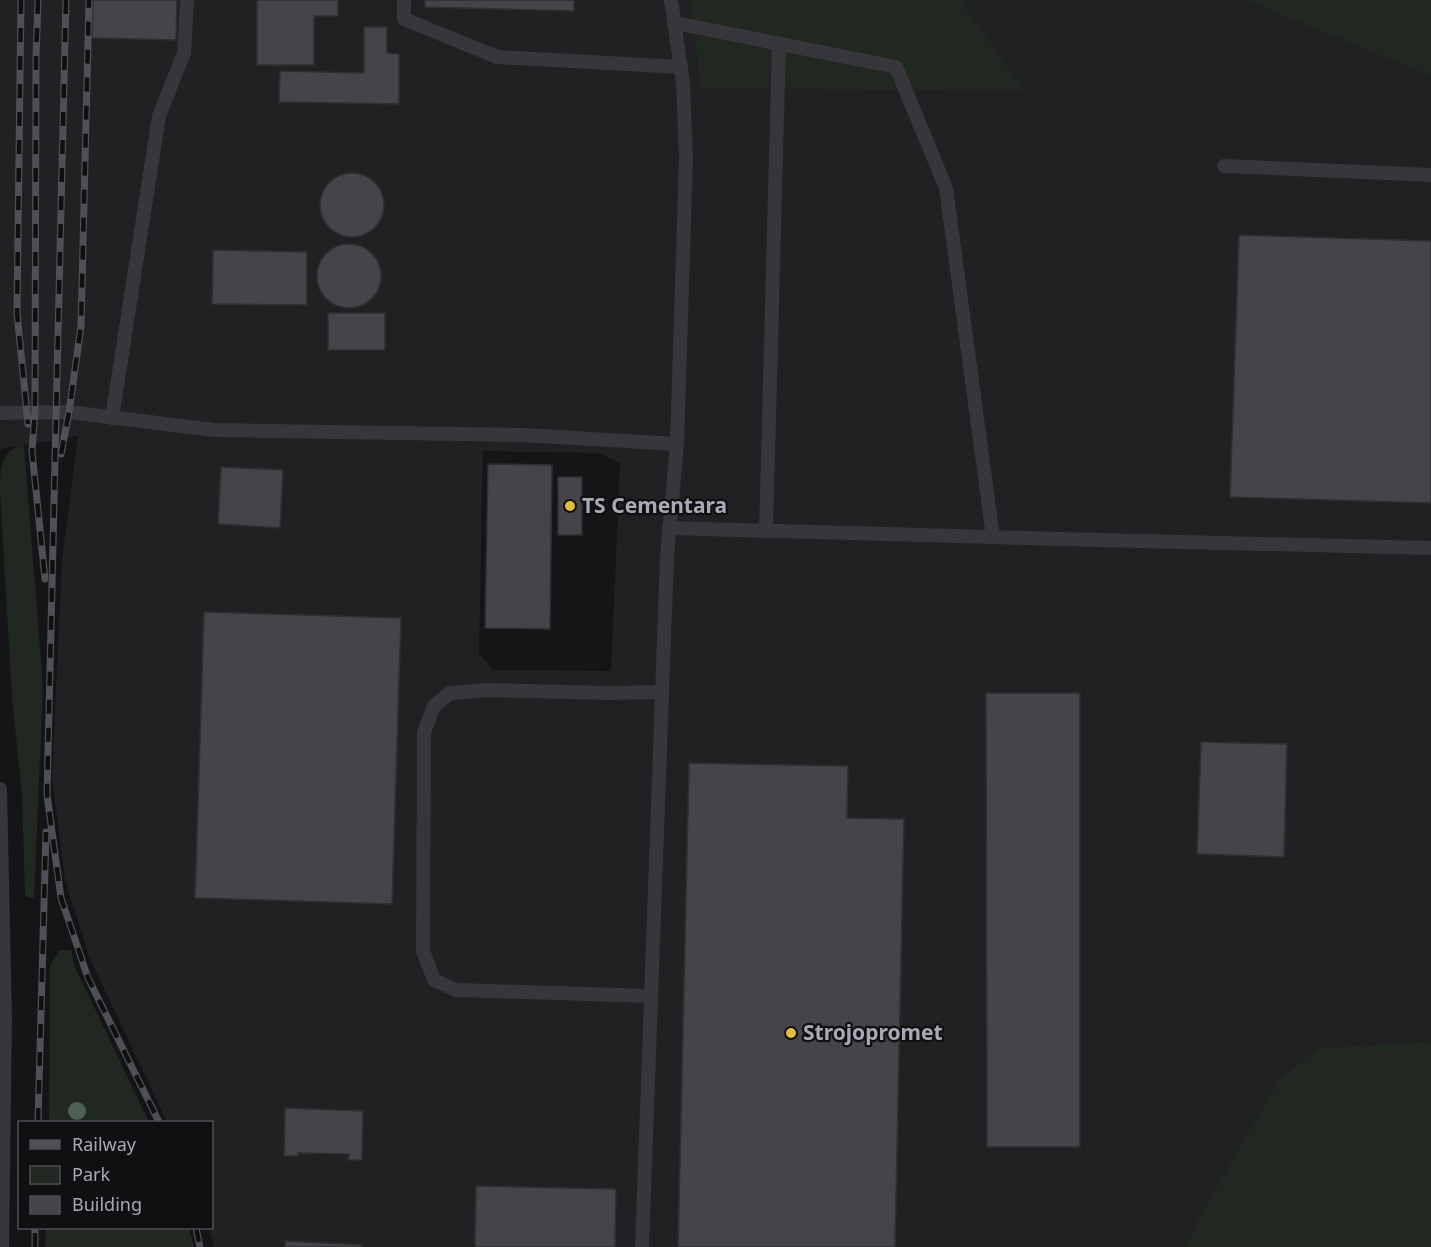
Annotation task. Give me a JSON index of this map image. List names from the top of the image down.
{
  "places": ["TS Cementara", "Strojopromet"],
  "legend": ["Railway", "Park", "Building"]
}
